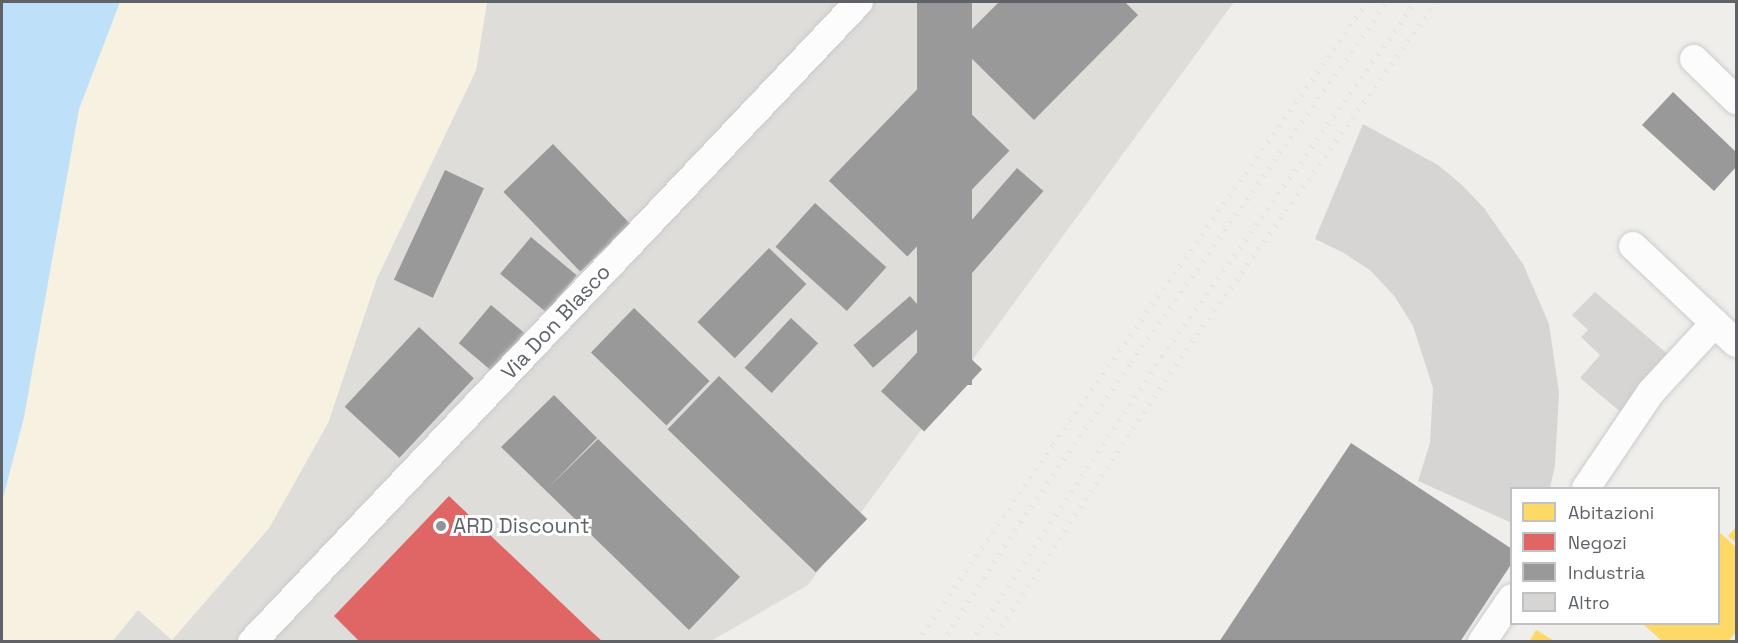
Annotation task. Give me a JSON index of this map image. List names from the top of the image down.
{
  "streets": {
    "street": ["Via Don Blasco"]
  },
  "places": ["ARD Discount"],
  "legend": [
    "Abitazioni",
    "Negozi",
    "Industria",
    "Altro"
  ]
}
